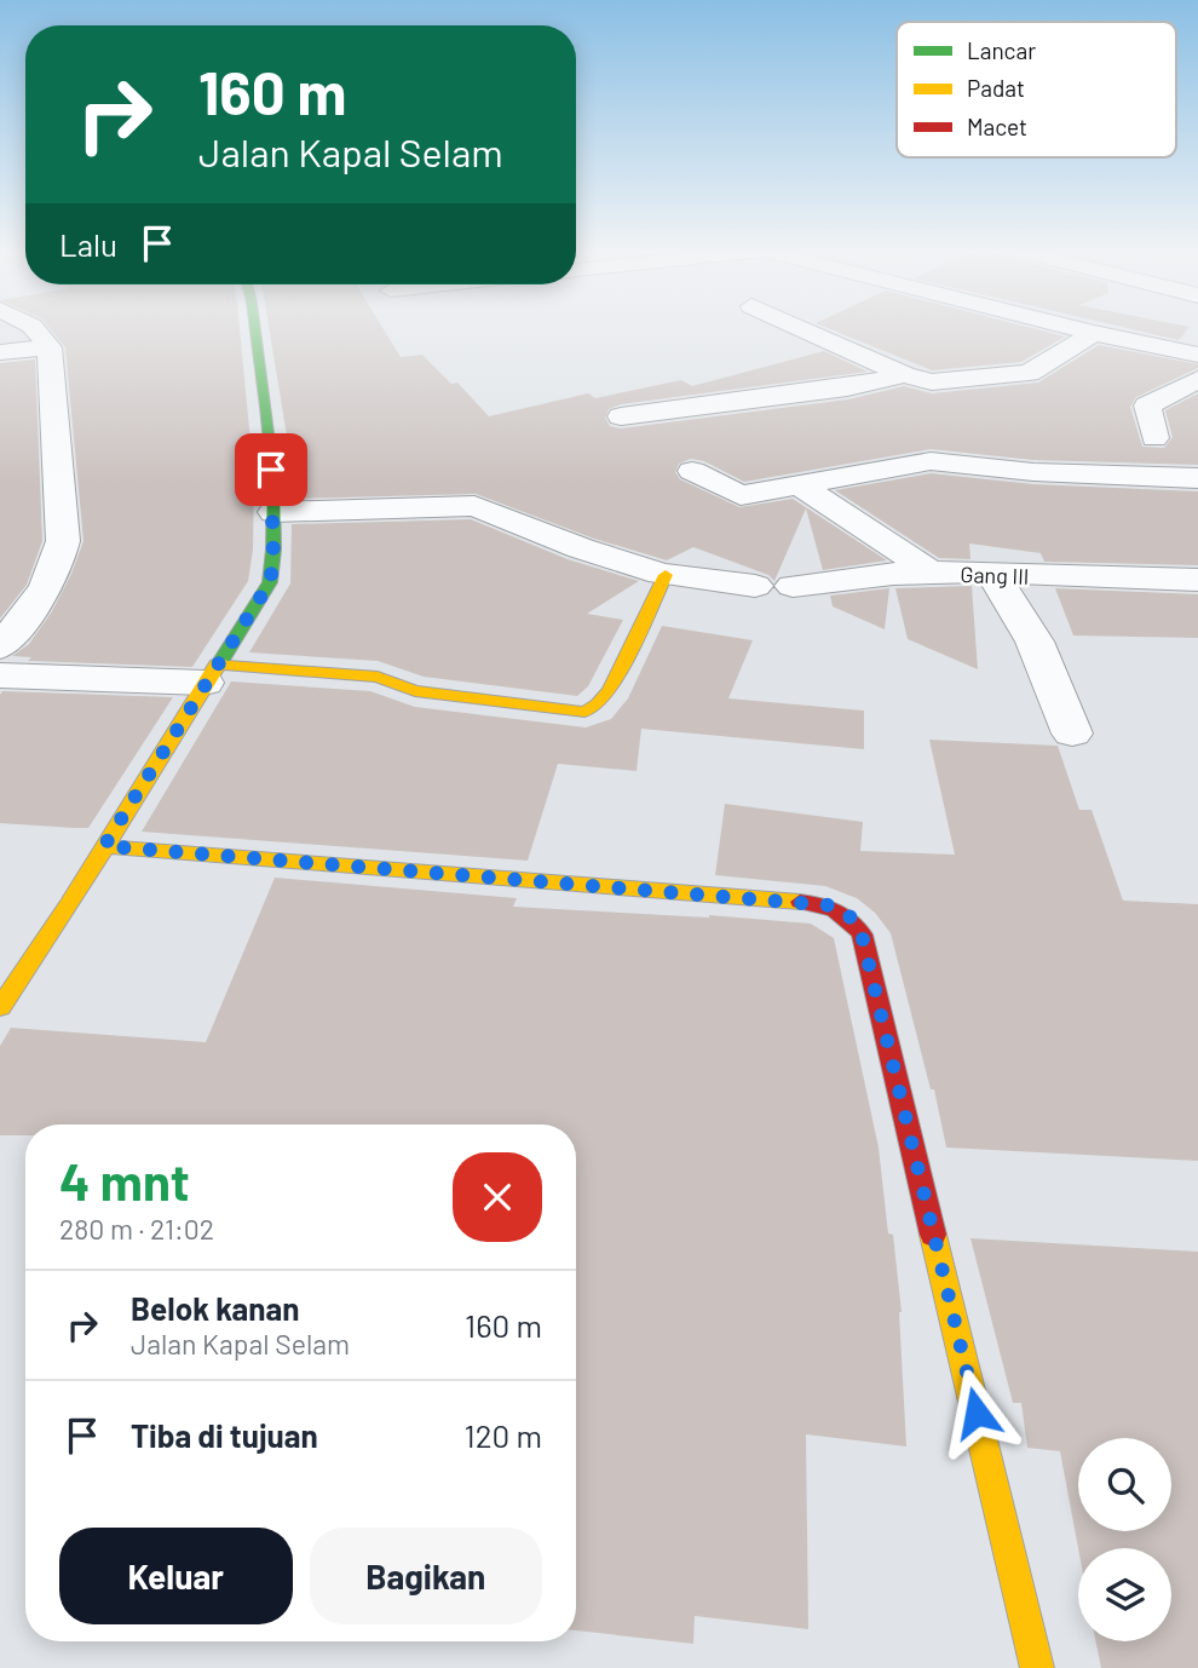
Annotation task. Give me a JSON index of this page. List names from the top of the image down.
{
  "streets": {
    "street": ["Gang III"]
  },
  "legend": ["Lancar", "Padat", "Macet"],
  "page": {
    "turn": ["160 m", "Jalan Kapal Selam"],
    "then": "Lalu",
    "heading": ["4 mnt", "280 m · 21:02"],
    "list": [
      {
        "name": "Belok kanan",
        "note": "Jalan Kapal Selam",
        "value": "160 m"
      },
      {
        "name": "Tiba di tujuan",
        "value": "120 m"
      }
    ],
    "buttons": ["Keluar", "Bagikan"]
  }
}
